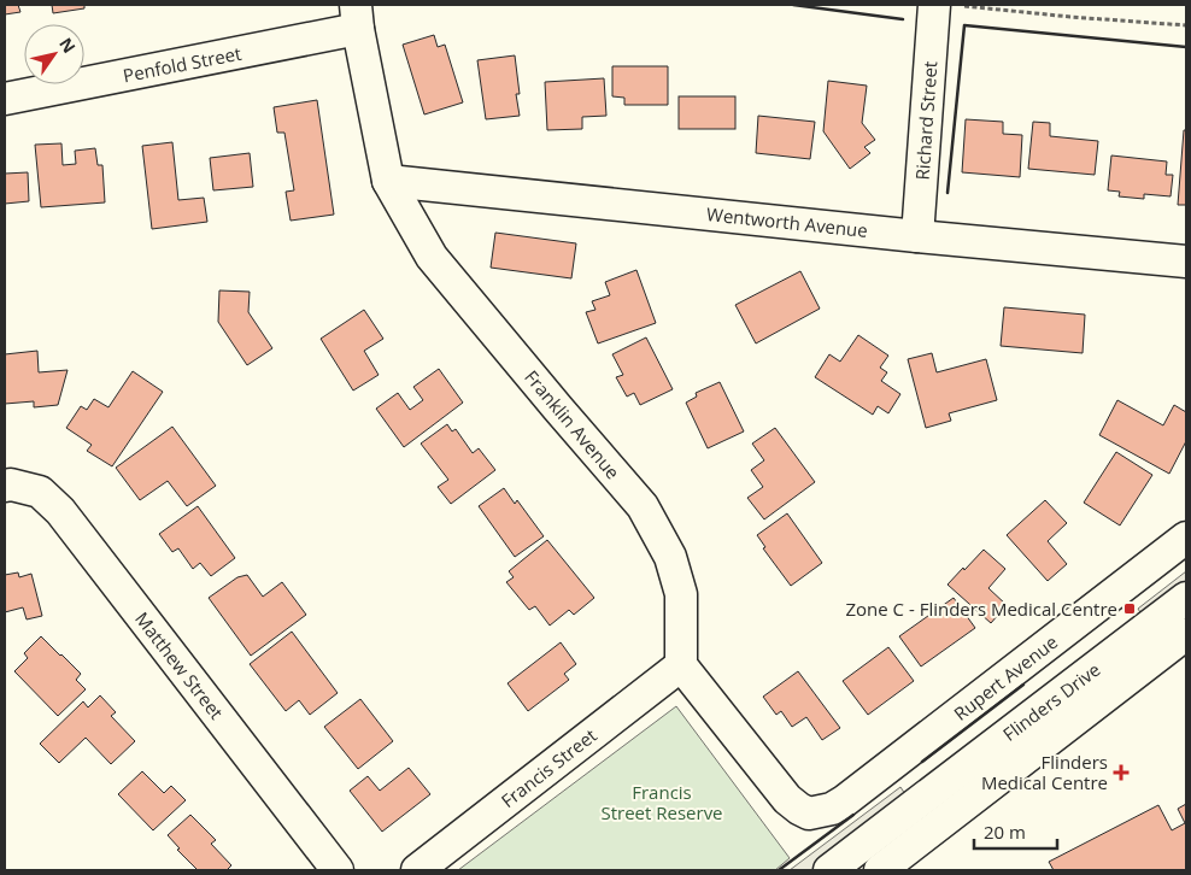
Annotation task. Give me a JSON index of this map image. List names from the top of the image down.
{
  "streets": {
    "street": [
      "Penfold Street",
      "Richard Street",
      "Wentworth Avenue",
      "Franklin Avenue",
      "Matthew Street",
      "Rupert Avenue",
      "Flinders Drive",
      "Francis Street"
    ]
  },
  "crossings": [
    ["Penfold Street", "Franklin Avenue"],
    ["Richard Street", "Wentworth Avenue"],
    ["Wentworth Avenue", "Franklin Avenue"],
    ["Franklin Avenue", "Rupert Avenue"],
    ["Franklin Avenue", "Francis Street"],
    ["Rupert Avenue", "Francis Street"]
  ],
  "parks": ["Francis Street Reserve"],
  "places": {
    "transit": ["Zone C - Flinders Medical Centre"],
    "health": ["Flinders Medical Centre"]
  },
  "scale_bar": "20 m",
  "north": "top right"
}
